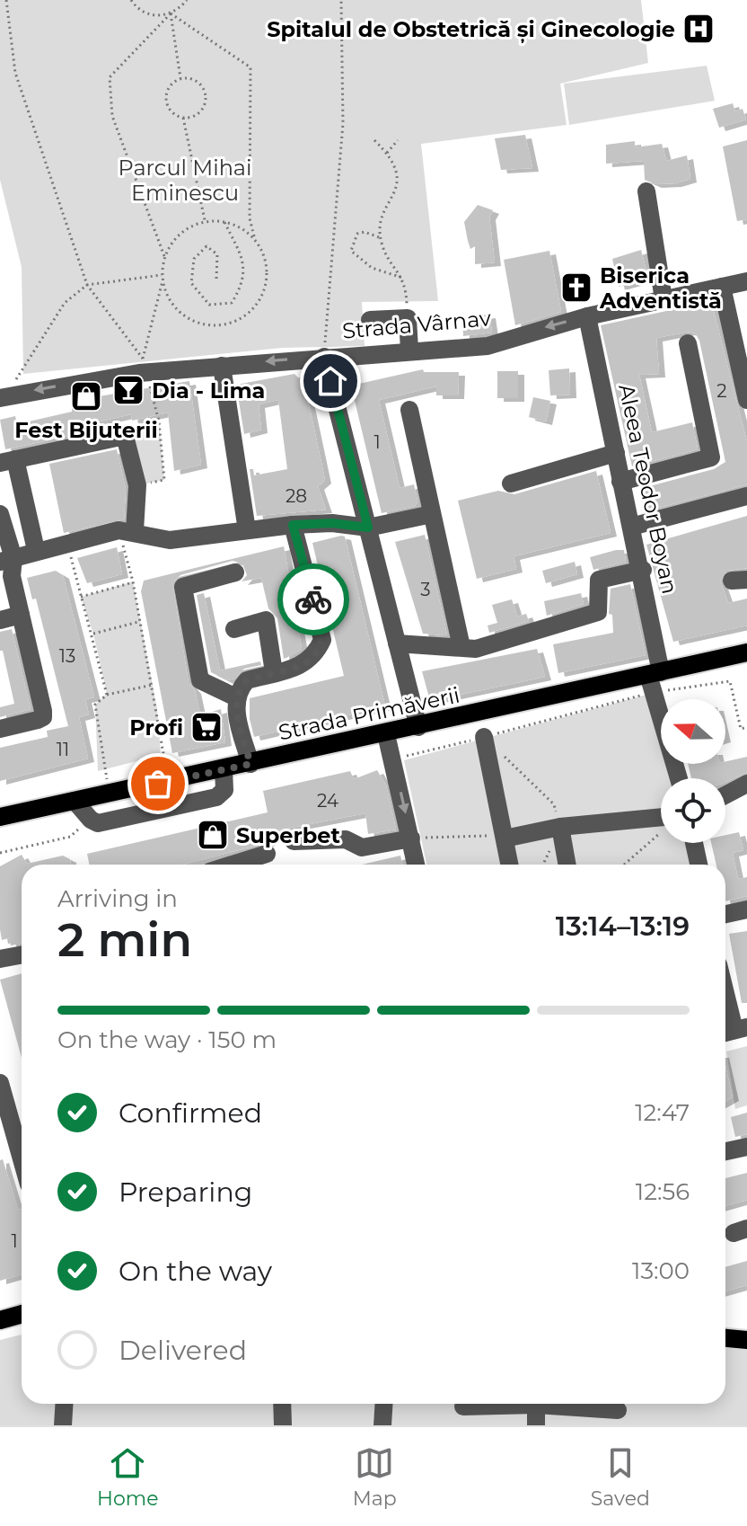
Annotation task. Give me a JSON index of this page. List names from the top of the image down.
{
  "streets": {
    "main road": ["Strada Primăverii"],
    "street": ["Strada Vârnav", "Aleea Teodor Boyan"]
  },
  "crossings": [
    ["Strada Vârnav", "Aleea Teodor Boyan"],
    ["Aleea Teodor Boyan", "Strada Primăverii"]
  ],
  "parks": ["Parcul Mihai Eminescu"],
  "places": {
    "hospital": ["Spitalul de Obstetrică și Ginecologie"],
    "church": ["Biserica Adventistă"],
    "bar": ["Dia - Lima"],
    "shop": ["Fest Bijuterii", "Superbet"],
    "supermarket": ["Profi"]
  },
  "house_numbers": [
    "2",
    "1",
    "28",
    "3",
    "13",
    "11",
    "24",
    "1"
  ],
  "north": "left",
  "page": {
    "heading": ["2 min", "Arriving in", "13:14–13:19"],
    "bar": "On the way · 150 m",
    "list": [
      ["Confirmed", "12:47"],
      ["Preparing", "12:56"],
      ["On the way", "13:00"],
      "Delivered"
    ],
    "tabs": ["Home", "Map", "Saved"]
  }
}
